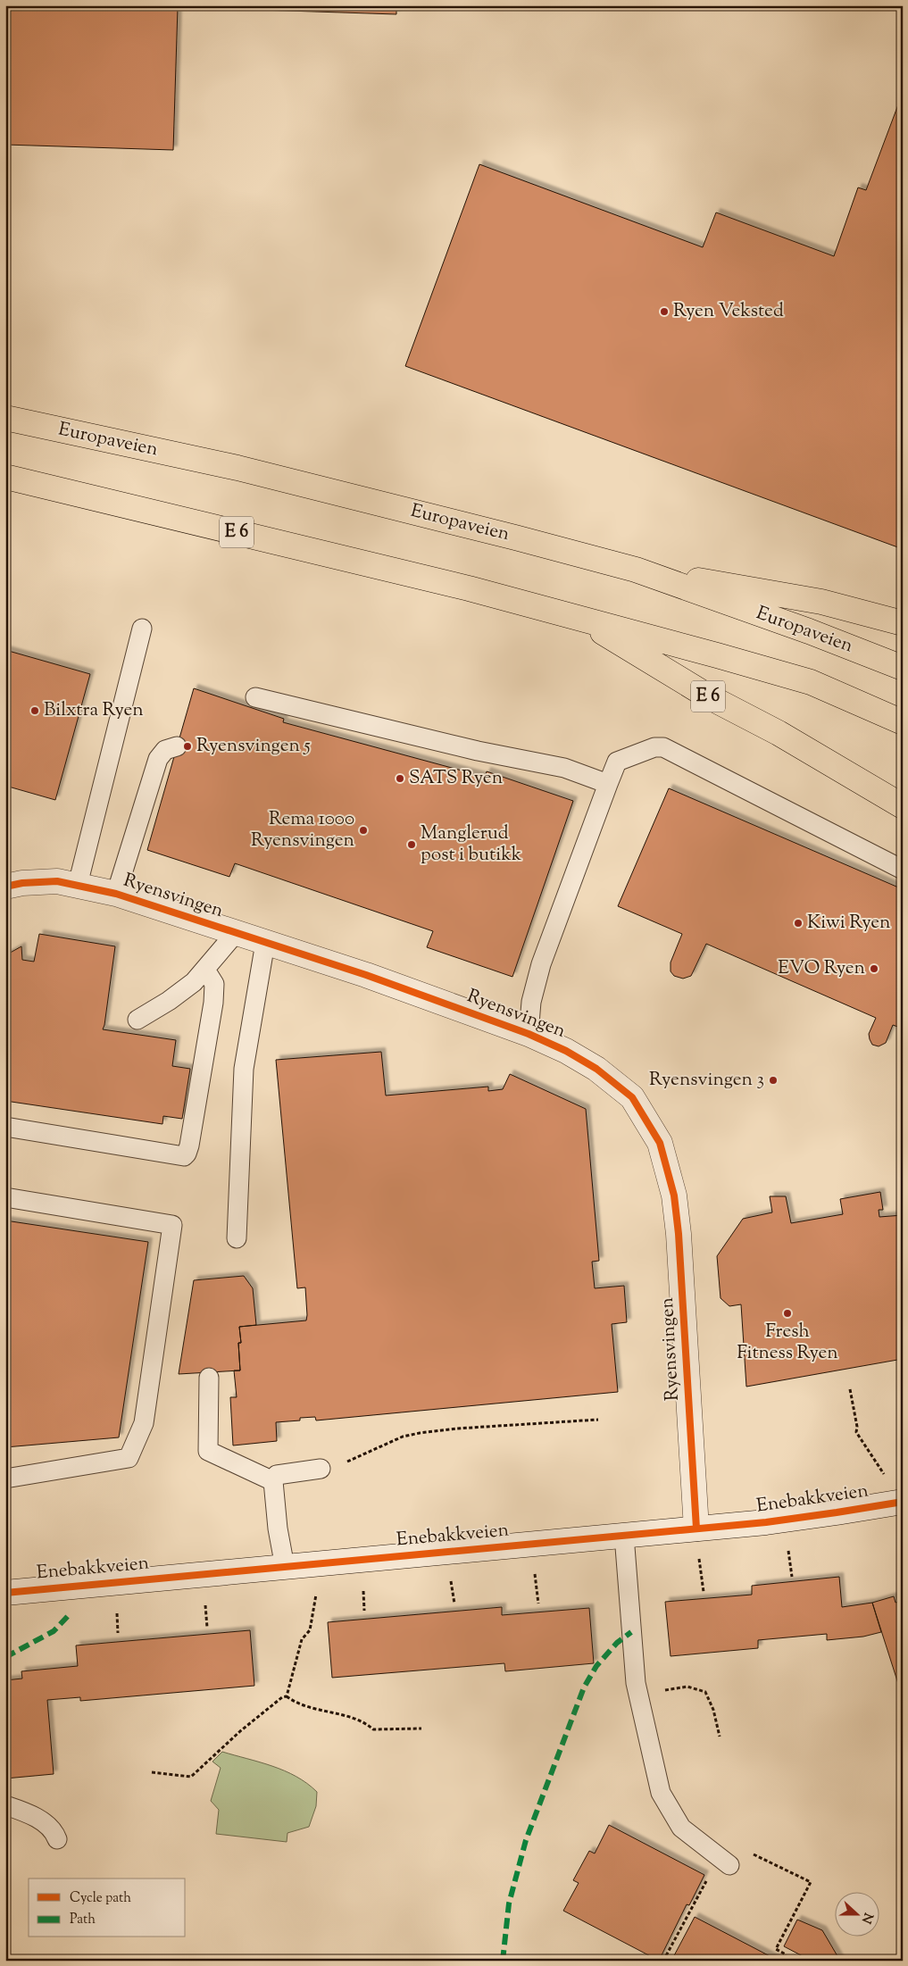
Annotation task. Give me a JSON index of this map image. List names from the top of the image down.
{
  "streets": {
    "highway": ["Europaveien", "E 6"],
    "street": ["Ryensvingen", "Enebakkveien"]
  },
  "crossings": [
    ["Ryensvingen", "Enebakkveien"]
  ],
  "places": [
    "Ryen Veksted",
    "Bilxtra Ryen",
    "Ryensvingen 5",
    "SATS Ryen",
    "Rema 1000 Ryensvingen",
    "Manglerud post i butikk",
    "Kiwi Ryen",
    "EVO Ryen",
    "Ryensvingen 3",
    "Fresh Fitness Ryen"
  ],
  "legend": ["Cycle path", "Path"],
  "north": "right"
}
